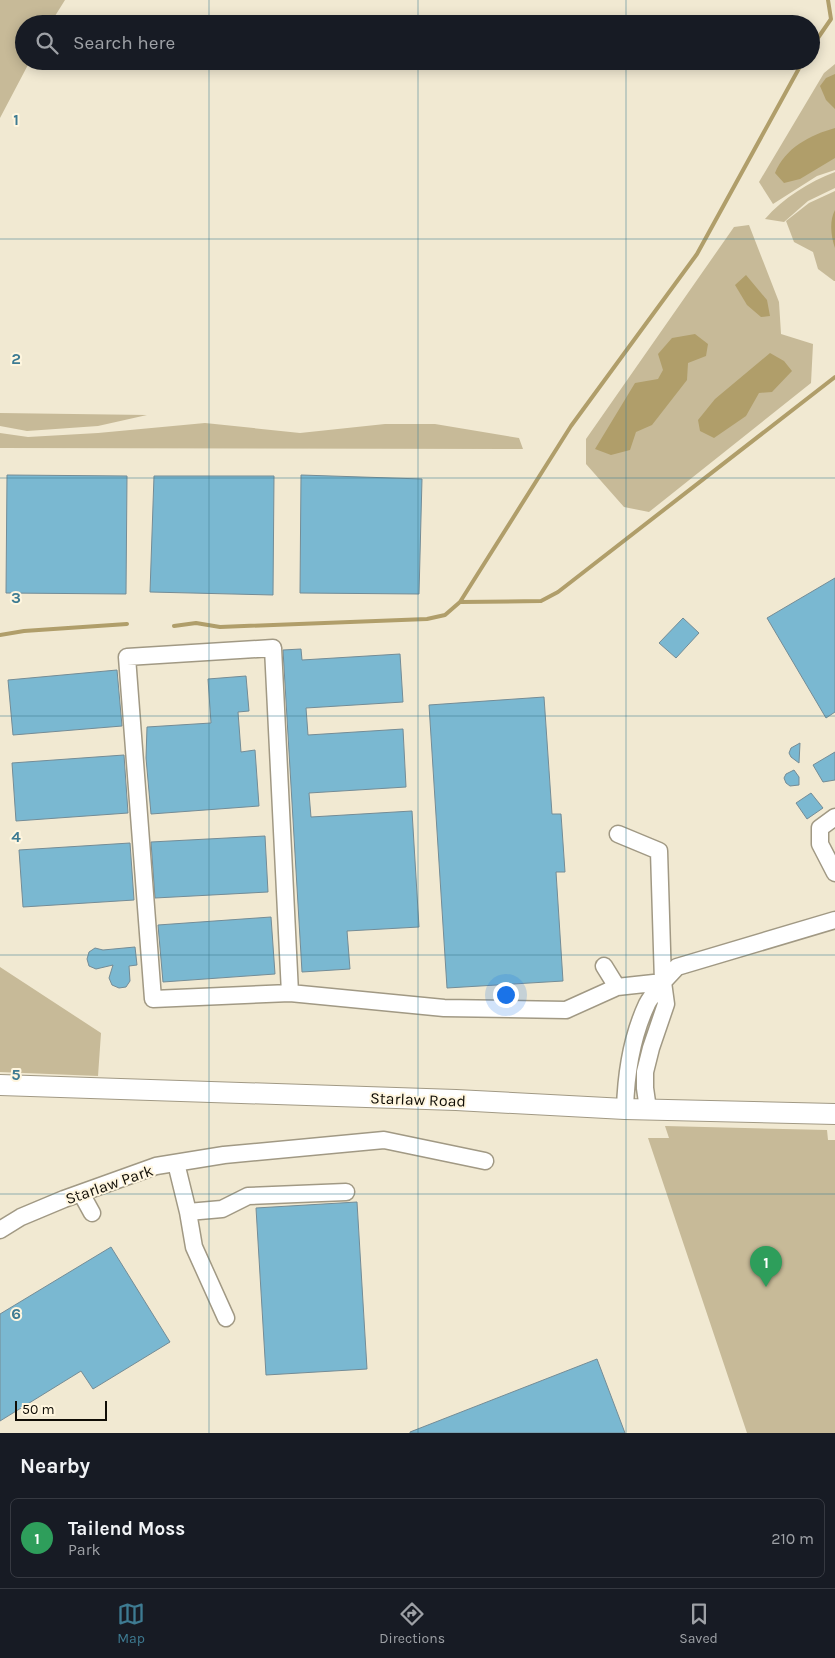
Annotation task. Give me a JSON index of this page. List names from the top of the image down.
{
  "streets": {
    "main road": ["Starlaw Road"],
    "street": ["Starlaw Park"]
  },
  "scale_bar": "50 m",
  "page": {
    "search": "Search here",
    "pins": "1",
    "scale": "50 m",
    "heading": "Nearby",
    "list": [
      {
        "mark": "1",
        "name": "Tailend Moss",
        "note": "Park",
        "value": "210 m"
      }
    ],
    "nav": ["Map", "Directions", "Saved"]
  },
  "grid": {
    "rows": [
      "1",
      "2",
      "3",
      "4",
      "5",
      "6"
    ]
  }
}
